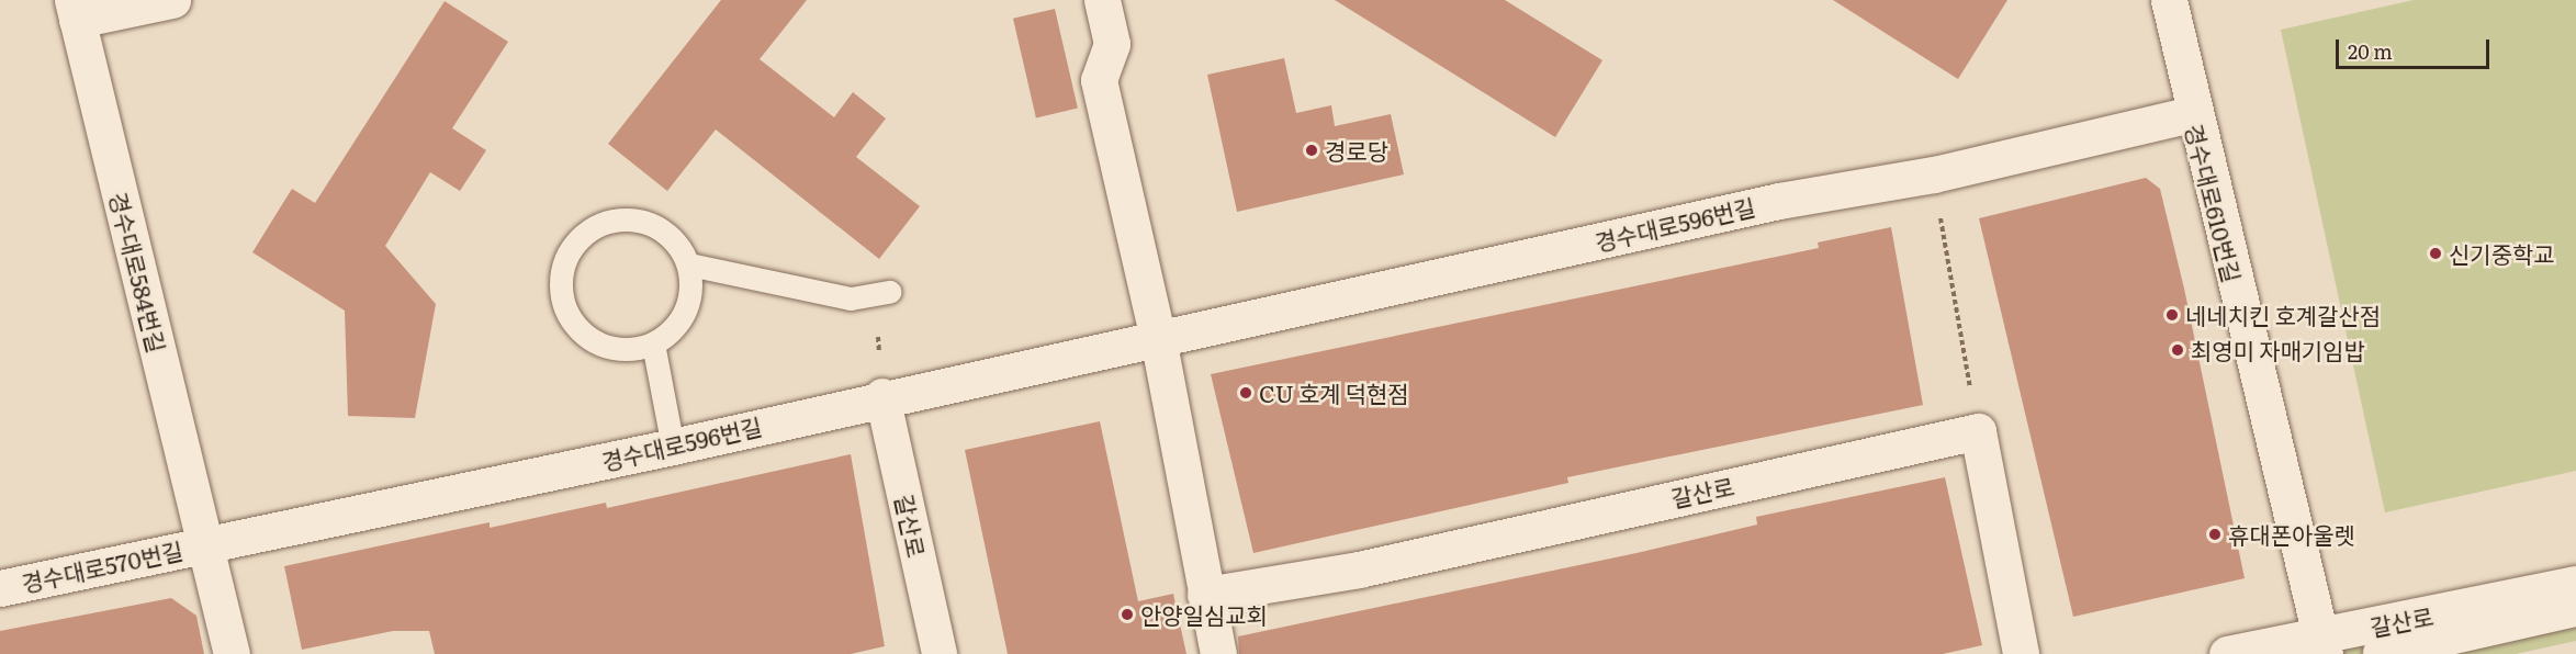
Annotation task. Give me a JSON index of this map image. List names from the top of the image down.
{
  "streets": {
    "street": [
      "경수대로610번길",
      "경수대로596번길",
      "경수대로584번길",
      "갈산로",
      "경수대로570번길"
    ]
  },
  "crossings": [
    ["경수대로610번길", "경수대로596번길"],
    ["경수대로610번길", "갈산로"],
    ["경수대로596번길", "경수대로584번길"],
    ["경수대로596번길", "갈산로"],
    ["경수대로596번길", "경수대로570번길"],
    ["경수대로584번길", "경수대로570번길"]
  ],
  "places": [
    "경로당",
    "신기중학교",
    "네네치킨 호계갈산점",
    "최영미 자매기임밥",
    "CU 호계 덕현점",
    "휴대폰아울렛",
    "안양일심교회"
  ],
  "scale_bar": "20 m"
}
